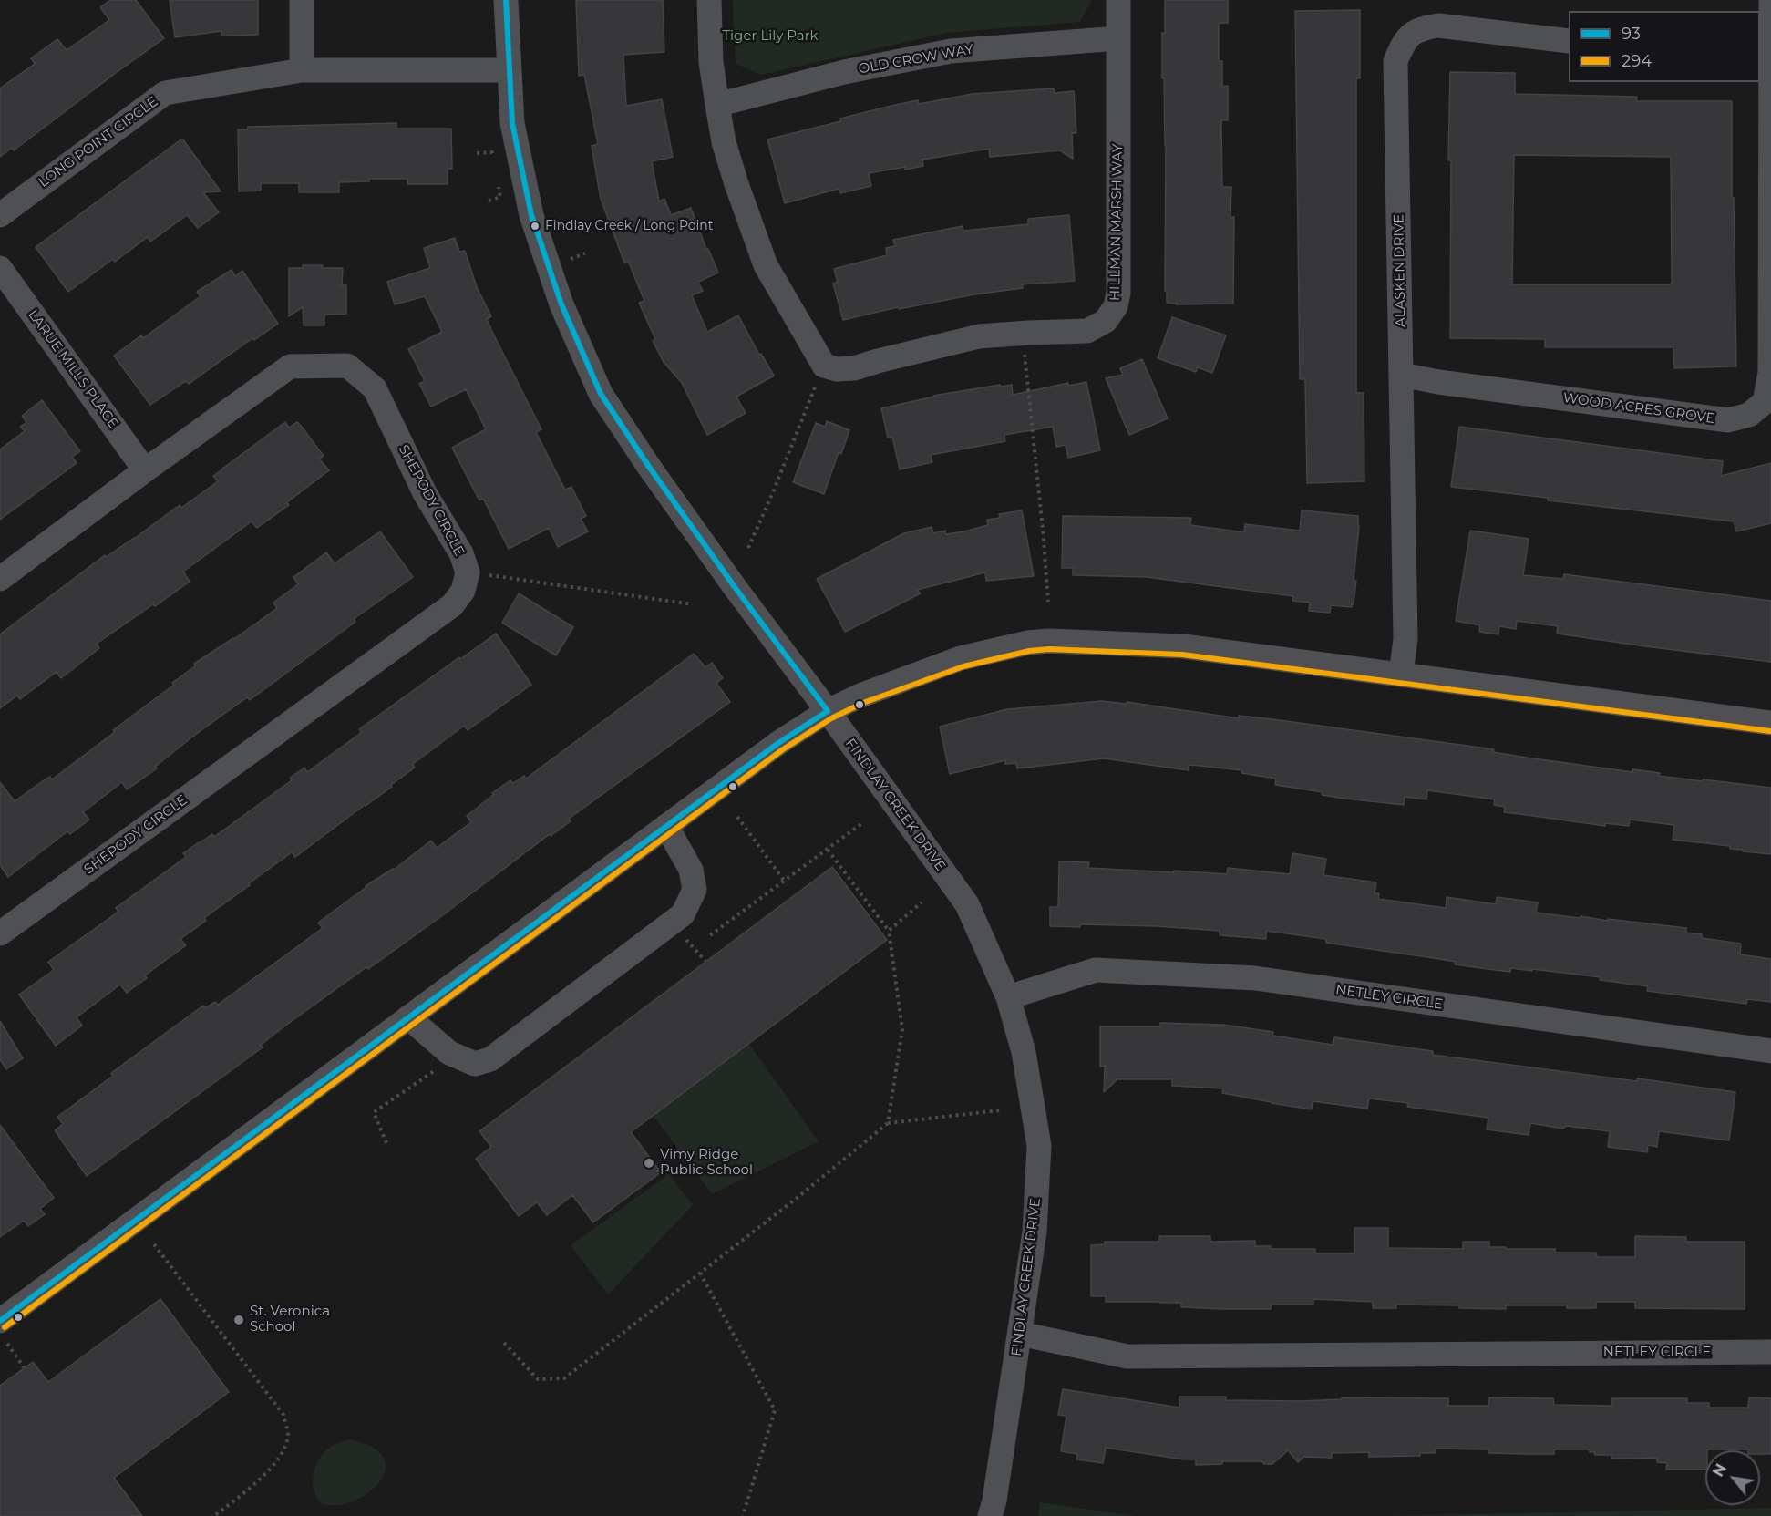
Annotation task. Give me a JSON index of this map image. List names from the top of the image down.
{
  "streets": {
    "street": [
      "OLD CROW WAY",
      "LONG POINT CIRCLE",
      "HILLMAN MARSH WAY",
      "ALASKEN DRIVE",
      "LARUE MILLS PLACE",
      "WOOD ACRES GROVE",
      "SHEPODY CIRCLE",
      "FINDLAY CREEK DRIVE",
      "NETLEY CIRCLE"
    ]
  },
  "crossings": [
    ["OLD CROW WAY", "HILLMAN MARSH WAY"],
    ["LONG POINT CIRCLE", "FINDLAY CREEK DRIVE"],
    ["ALASKEN DRIVE", "WOOD ACRES GROVE"],
    ["LARUE MILLS PLACE", "SHEPODY CIRCLE"],
    ["FINDLAY CREEK DRIVE", "NETLEY CIRCLE"]
  ],
  "parks": ["Tiger Lily Park"],
  "places": ["Findlay Creek / Long Point", "Vimy Ridge Public School", "St. Veronica School"],
  "lines": ["transit line 93", "transit line 294"],
  "legend": ["93", "294"],
  "north": "top left"
}
